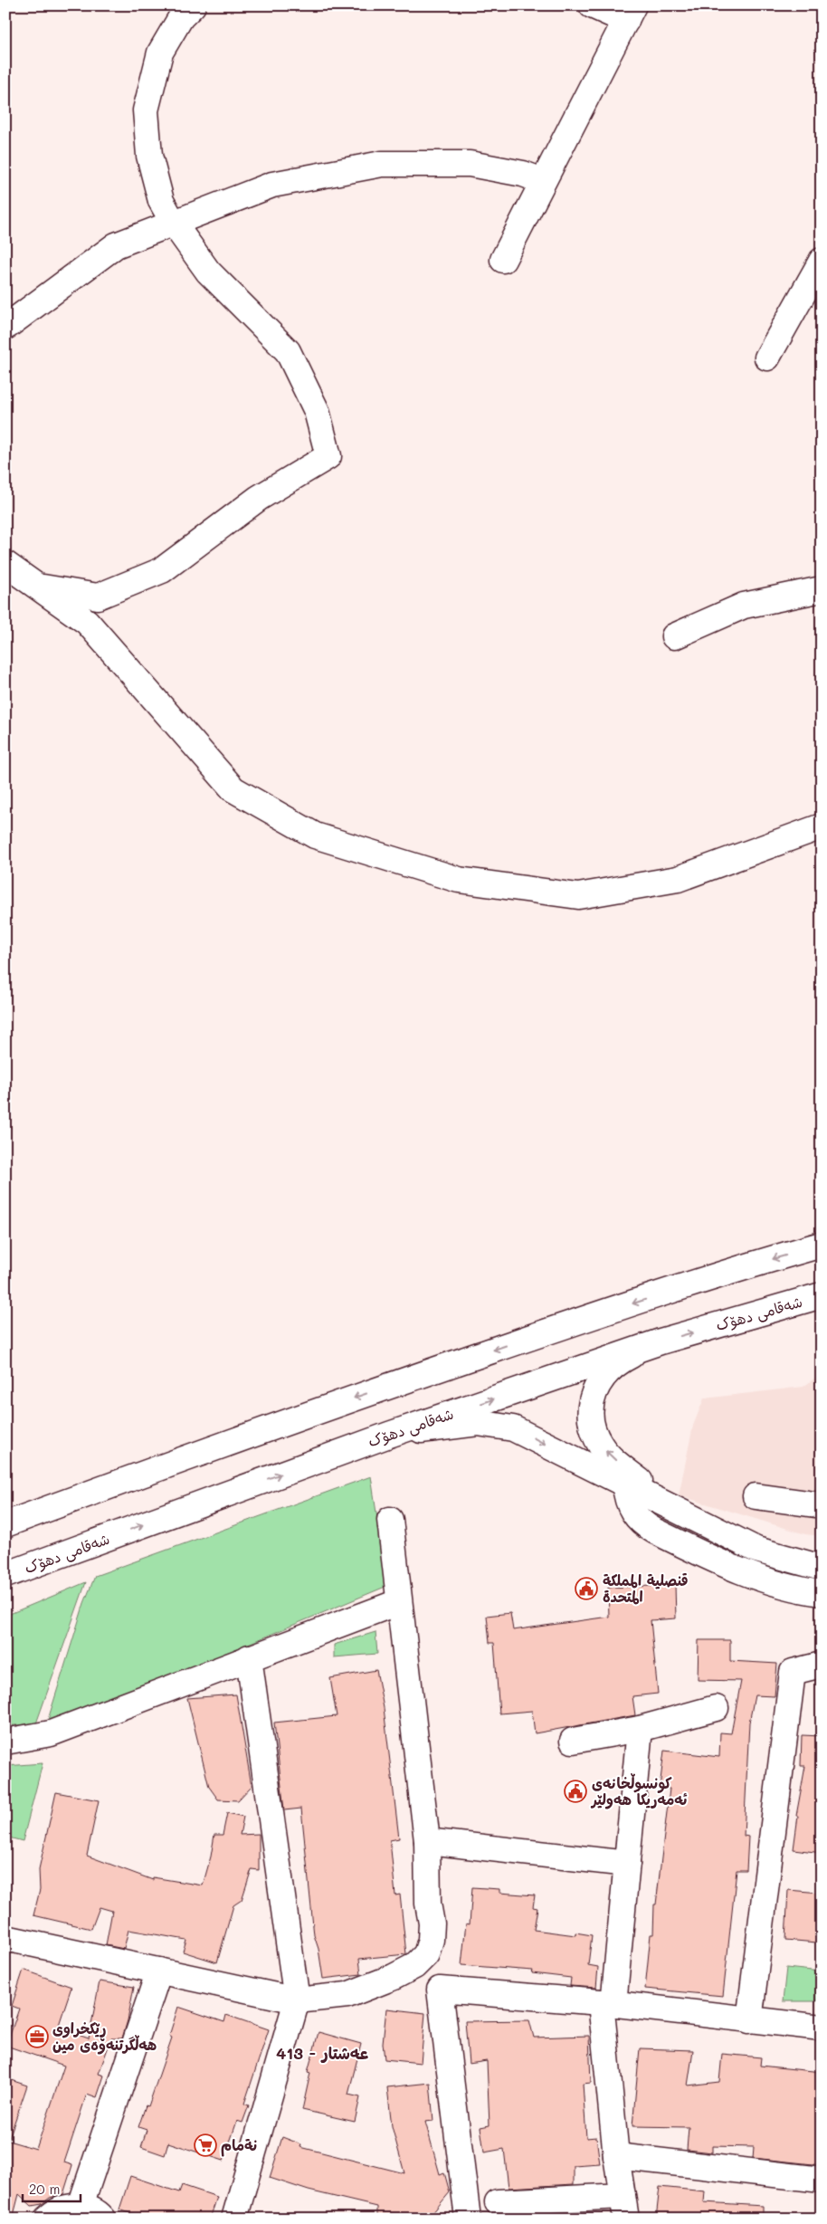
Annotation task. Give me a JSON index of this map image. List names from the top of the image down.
{
  "streets": {
    "main road": ["شەقامی دهۆک"]
  },
  "districts": ["عه‌شتار - 413"],
  "places": {
    "public building": ["قنصلية المملكة المتحدة", "کونسوڵخانەی ئەمەریکا هەولێر"],
    "office": ["ڕێکخراوی هەڵگرتنەوەی مین"],
    "supermarket": ["نةمام"]
  },
  "scale_bar": "20 m"
}
